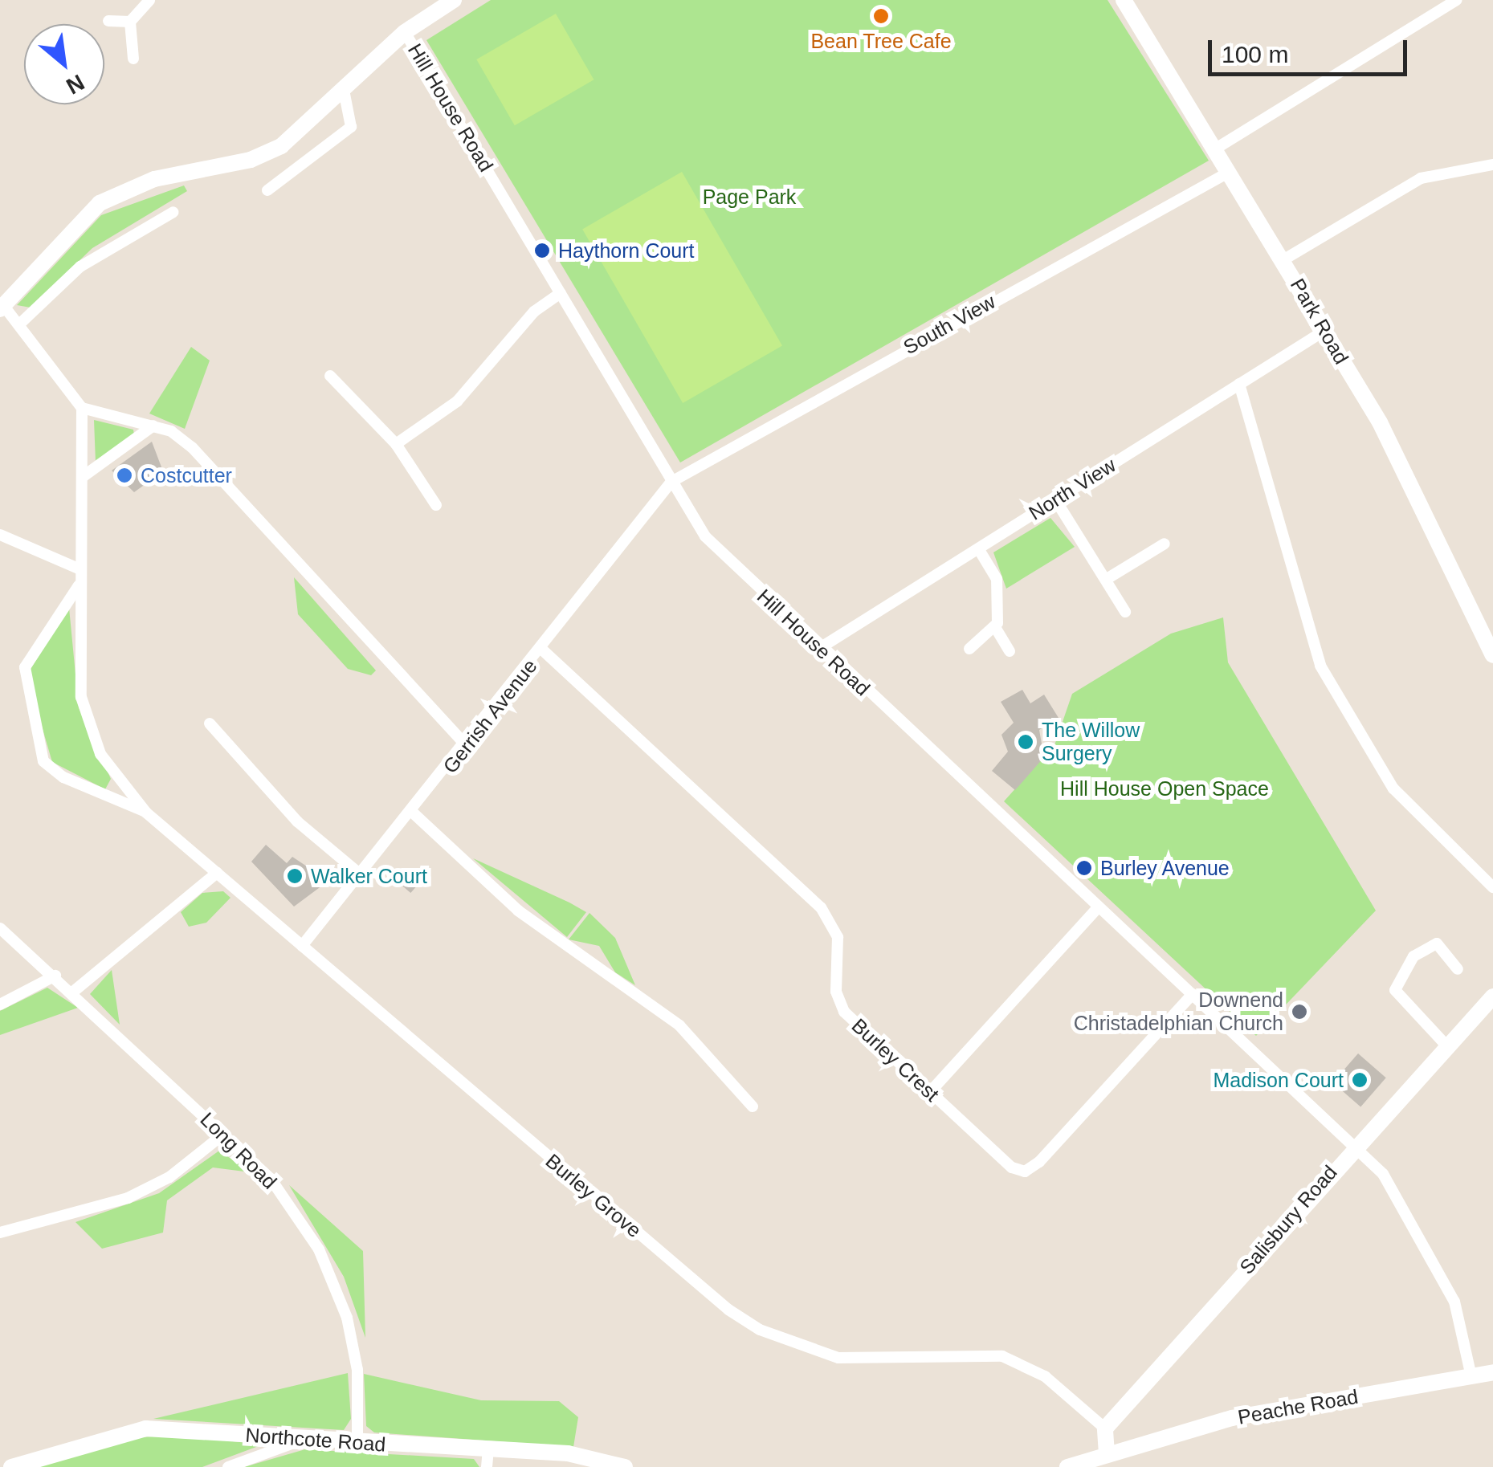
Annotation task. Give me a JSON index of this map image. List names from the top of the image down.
{
  "streets": {
    "street": [
      "Hill House Road",
      "Park Road",
      "South View",
      "North View",
      "Gerrish Avenue",
      "Burley Crest",
      "Long Road",
      "Burley Grove",
      "Salisbury Road",
      "Peache Road",
      "Northcote Road"
    ]
  },
  "crossings": [
    ["Hill House Road", "South View"],
    ["Hill House Road", "North View"],
    ["Hill House Road", "Gerrish Avenue"],
    ["Hill House Road", "Burley Crest"],
    ["Hill House Road", "Salisbury Road"],
    ["Hill House Road", "Peache Road"],
    ["Park Road", "South View"],
    ["Park Road", "North View"],
    ["South View", "Gerrish Avenue"],
    ["Gerrish Avenue", "Burley Crest"],
    ["Gerrish Avenue", "Burley Grove"],
    ["Long Road", "Northcote Road"],
    ["Burley Grove", "Salisbury Road"]
  ],
  "parks": ["Page Park", "Hill House Open Space"],
  "places": [
    "Bean Tree Cafe",
    "Haythorn Court",
    "Costcutter",
    "The Willow Surgery",
    "Burley Avenue",
    "Walker Court",
    "Downend Christadelphian Church",
    "Madison Court"
  ],
  "scale_bar": "100 m",
  "north": "bottom right"
}
